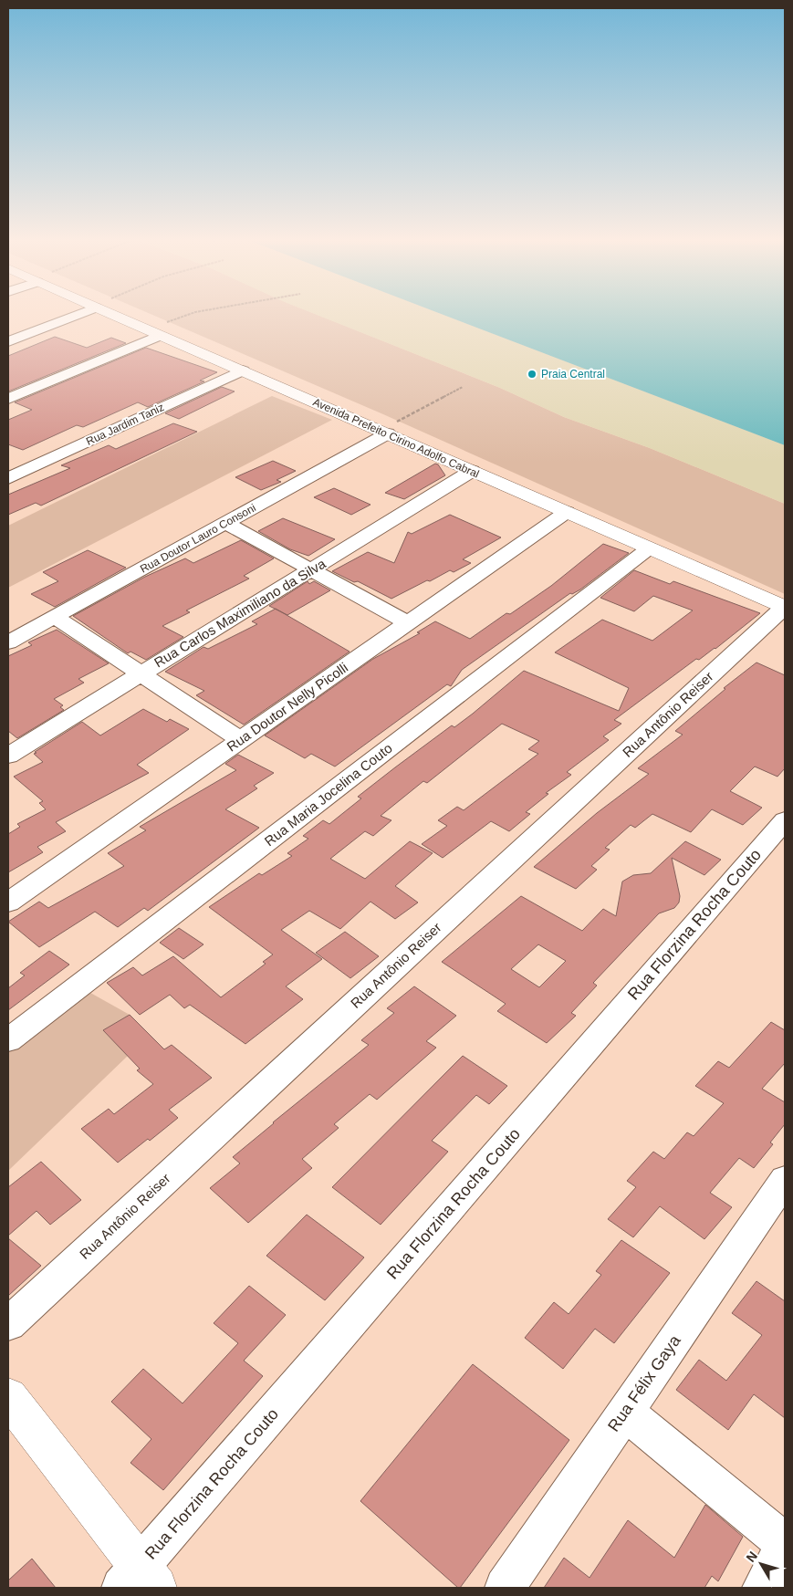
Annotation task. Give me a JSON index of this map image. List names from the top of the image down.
{
  "streets": {
    "main road": ["Avenida Prefeito Cirino Adolfo Cabral"],
    "street": [
      "Rua Jardim Taniz",
      "Rua Doutor Lauro Consoni",
      "Rua Carlos Maximiliano da Silva",
      "Rua Doutor Nelly Picolli",
      "Rua Antônio Reiser",
      "Rua Maria Jocelina Couto",
      "Rua Florzina Rocha Couto",
      "Rua Félix Gaya"
    ]
  },
  "crossings": [
    ["Rua Jardim Taniz", "Avenida Prefeito Cirino Adolfo Cabral"],
    ["Avenida Prefeito Cirino Adolfo Cabral", "Rua Doutor Lauro Consoni"],
    ["Avenida Prefeito Cirino Adolfo Cabral", "Rua Carlos Maximiliano da Silva"],
    ["Avenida Prefeito Cirino Adolfo Cabral", "Rua Doutor Nelly Picolli"],
    ["Avenida Prefeito Cirino Adolfo Cabral", "Rua Antônio Reiser"],
    ["Avenida Prefeito Cirino Adolfo Cabral", "Rua Maria Jocelina Couto"]
  ],
  "places": ["Praia Central"],
  "north": "top left"
}
